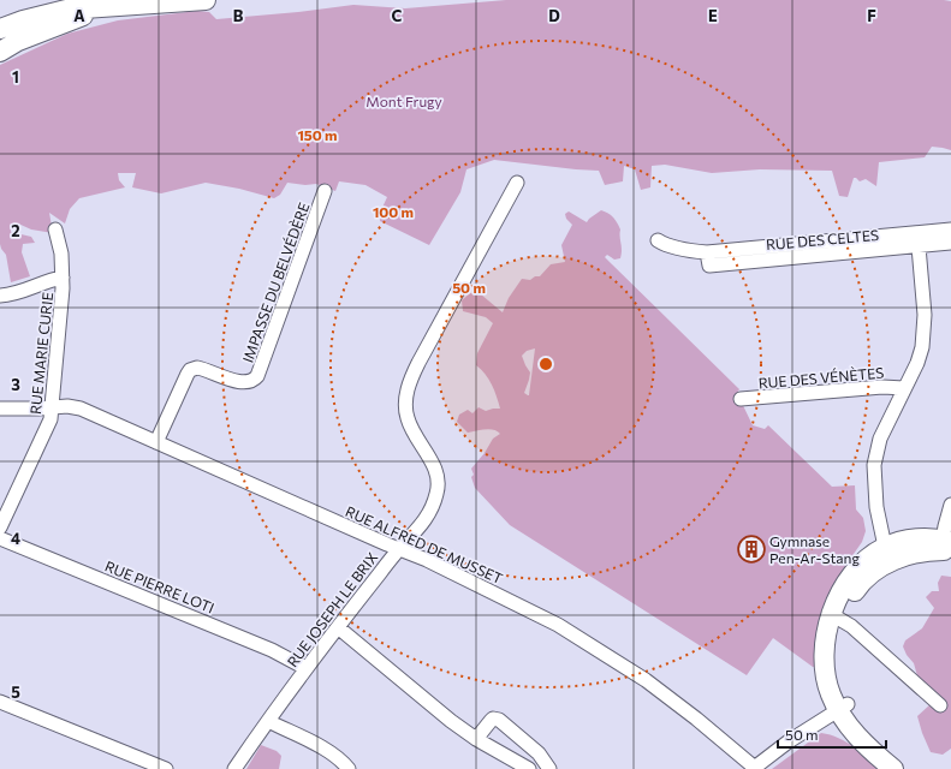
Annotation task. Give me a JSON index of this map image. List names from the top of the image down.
{
  "streets": {
    "street": [
      "RUE DES CELTES",
      "IMPASSE DU BELVÉDÈRE",
      "RUE MARIE CURIE",
      "RUE DES VÉNÈTES",
      "RUE ALFRED DE MUSSET",
      "RUE PIERRE LOTI",
      "RUE JOSEPH LE BRIX"
    ]
  },
  "crossings": [
    ["IMPASSE DU BELVÉDÈRE", "RUE ALFRED DE MUSSET"],
    ["RUE MARIE CURIE", "RUE ALFRED DE MUSSET"],
    ["RUE ALFRED DE MUSSET", "RUE JOSEPH LE BRIX"],
    ["RUE PIERRE LOTI", "RUE JOSEPH LE BRIX"]
  ],
  "parks": ["Mont Frugy"],
  "places": {
    "building": ["Gymnase Pen-Ar-Stang"]
  },
  "scale_bar": "50 m",
  "grid": {
    "columns": [
      "A",
      "B",
      "C",
      "D",
      "E",
      "F"
    ],
    "rows": [
      "1",
      "2",
      "3",
      "4",
      "5"
    ]
  },
  "rings": ["150 m", "100 m", "50 m"]
}
